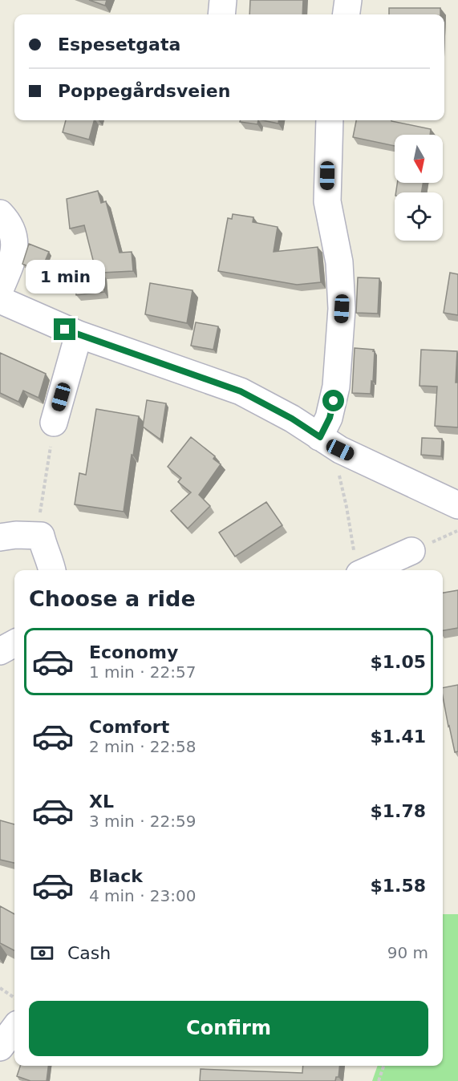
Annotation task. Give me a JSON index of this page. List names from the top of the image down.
{
  "north": "bottom",
  "page": {
    "banner": ["Espesetgata", "Poppegårdsveien"],
    "bubble": "1 min",
    "heading": "Choose a ride",
    "list": [
      {
        "name": "Economy",
        "note": "1 min · 22:57",
        "value": "$1.05"
      },
      {
        "name": "Comfort",
        "note": "2 min · 22:58",
        "value": "$1.41"
      },
      {
        "name": "XL",
        "note": "3 min · 22:59",
        "value": "$1.78"
      },
      {
        "name": "Black",
        "note": "4 min · 23:00",
        "value": "$1.58"
      }
    ],
    "pay": ["Cash", "90 m"],
    "buttons": "Confirm"
  }
}
